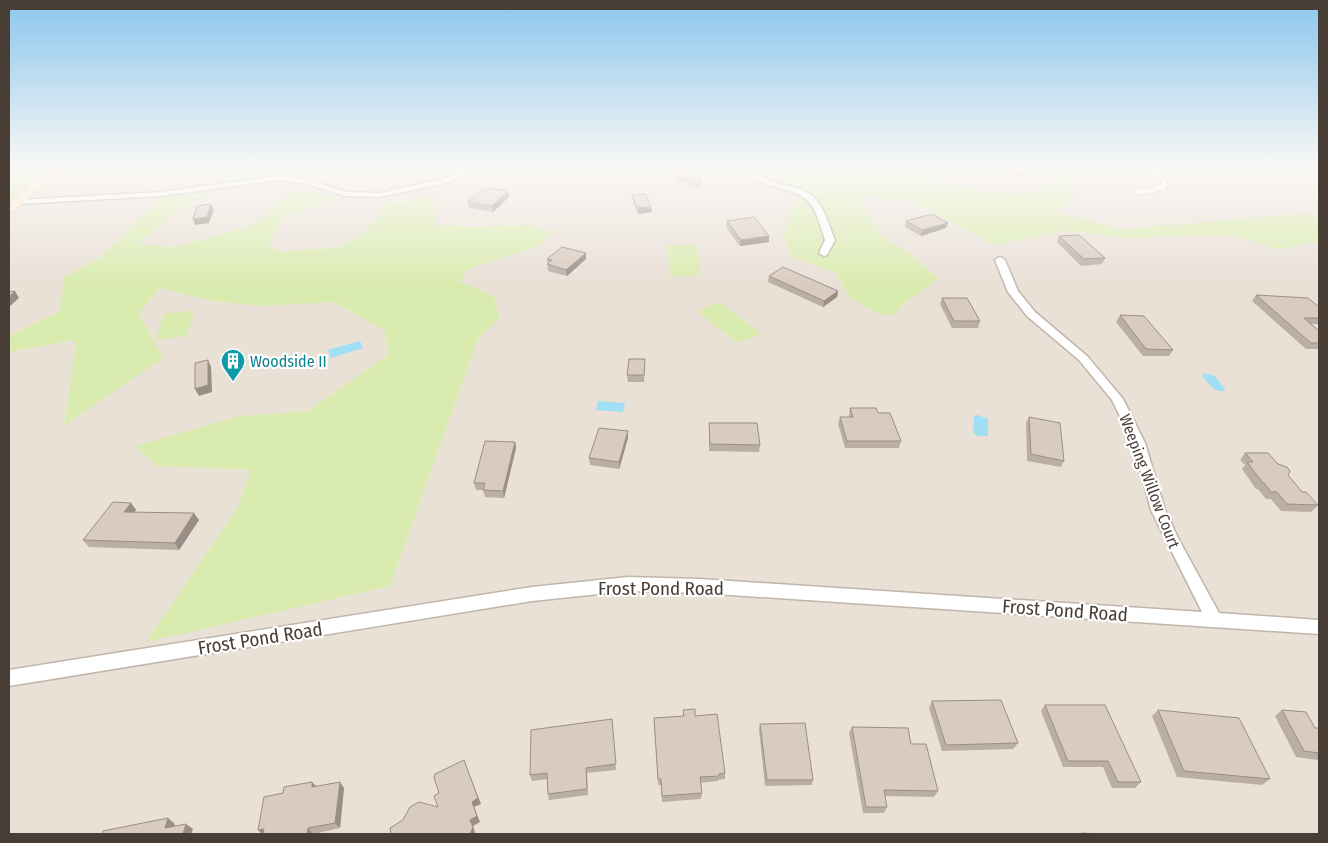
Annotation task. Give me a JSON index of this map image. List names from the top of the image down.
{
  "streets": {
    "street": ["Weeping Willow Court", "Frost Pond Road"]
  },
  "crossings": [
    ["Weeping Willow Court", "Frost Pond Road"]
  ],
  "places": {
    "building": ["Woodside II"]
  }
}
